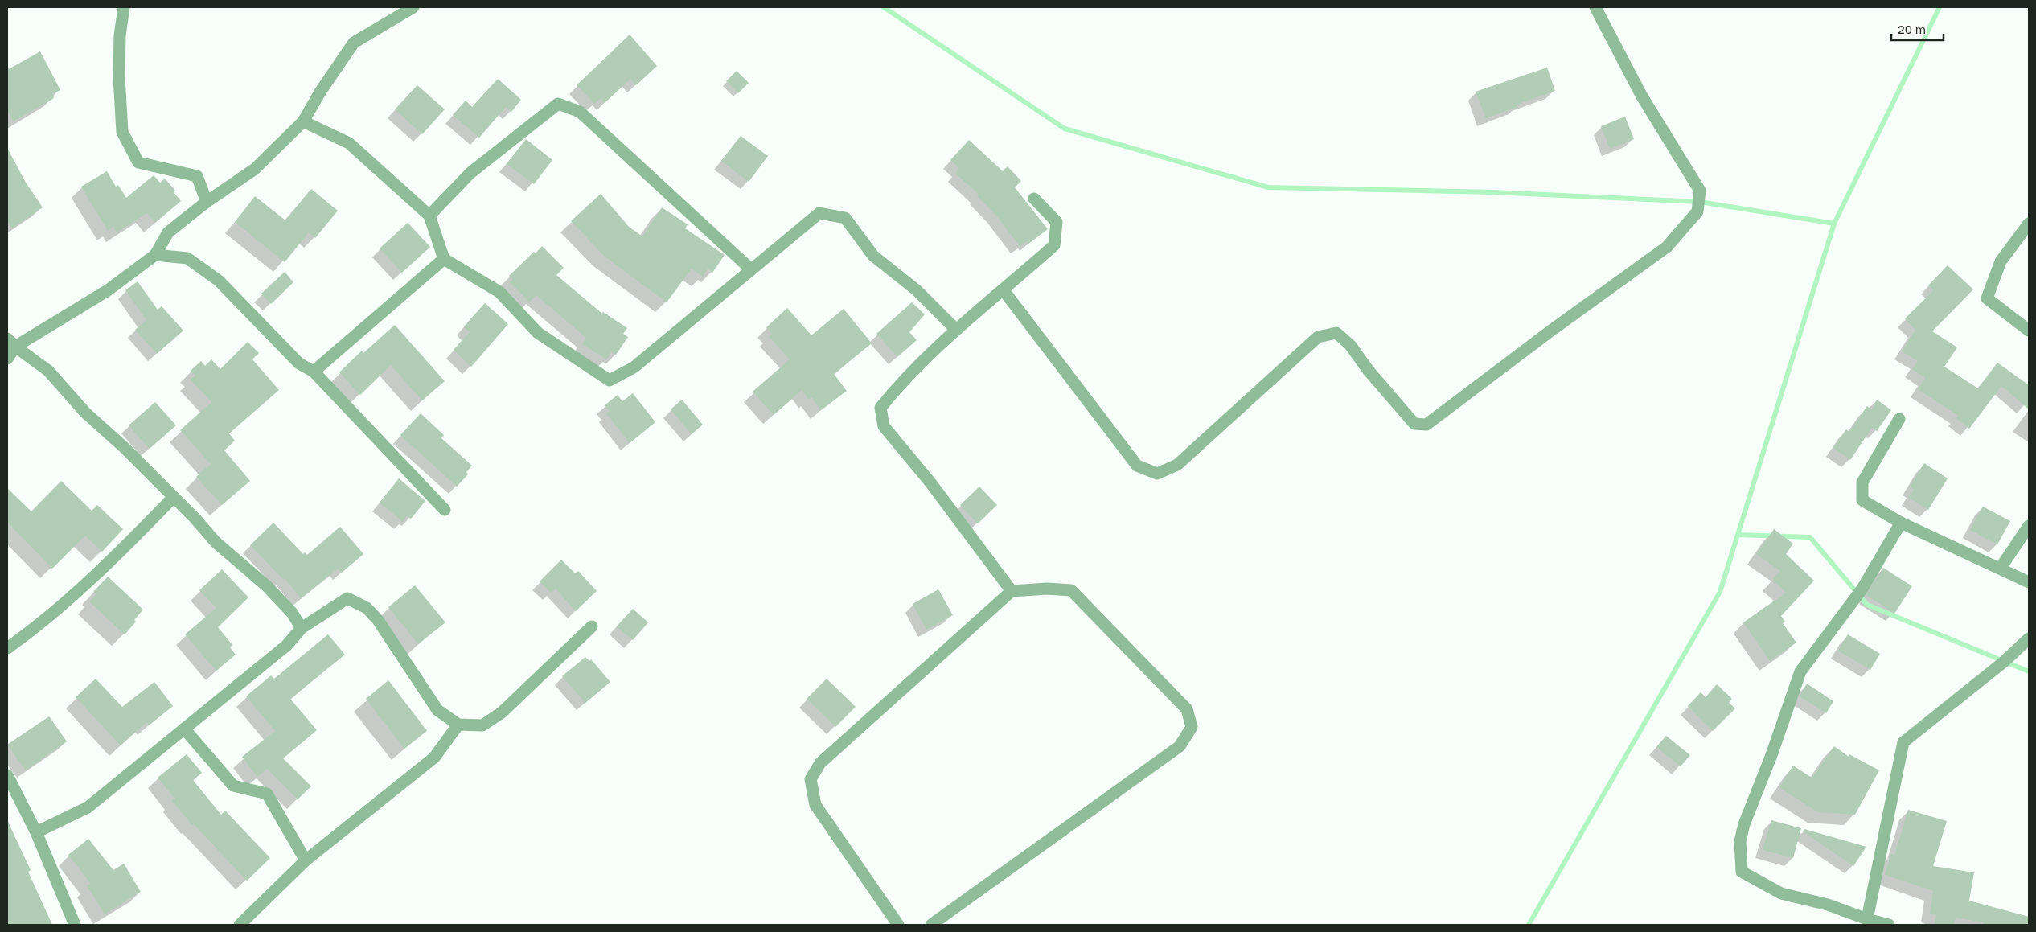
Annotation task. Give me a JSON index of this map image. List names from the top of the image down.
{
  "scale_bar": "20 m"
}
